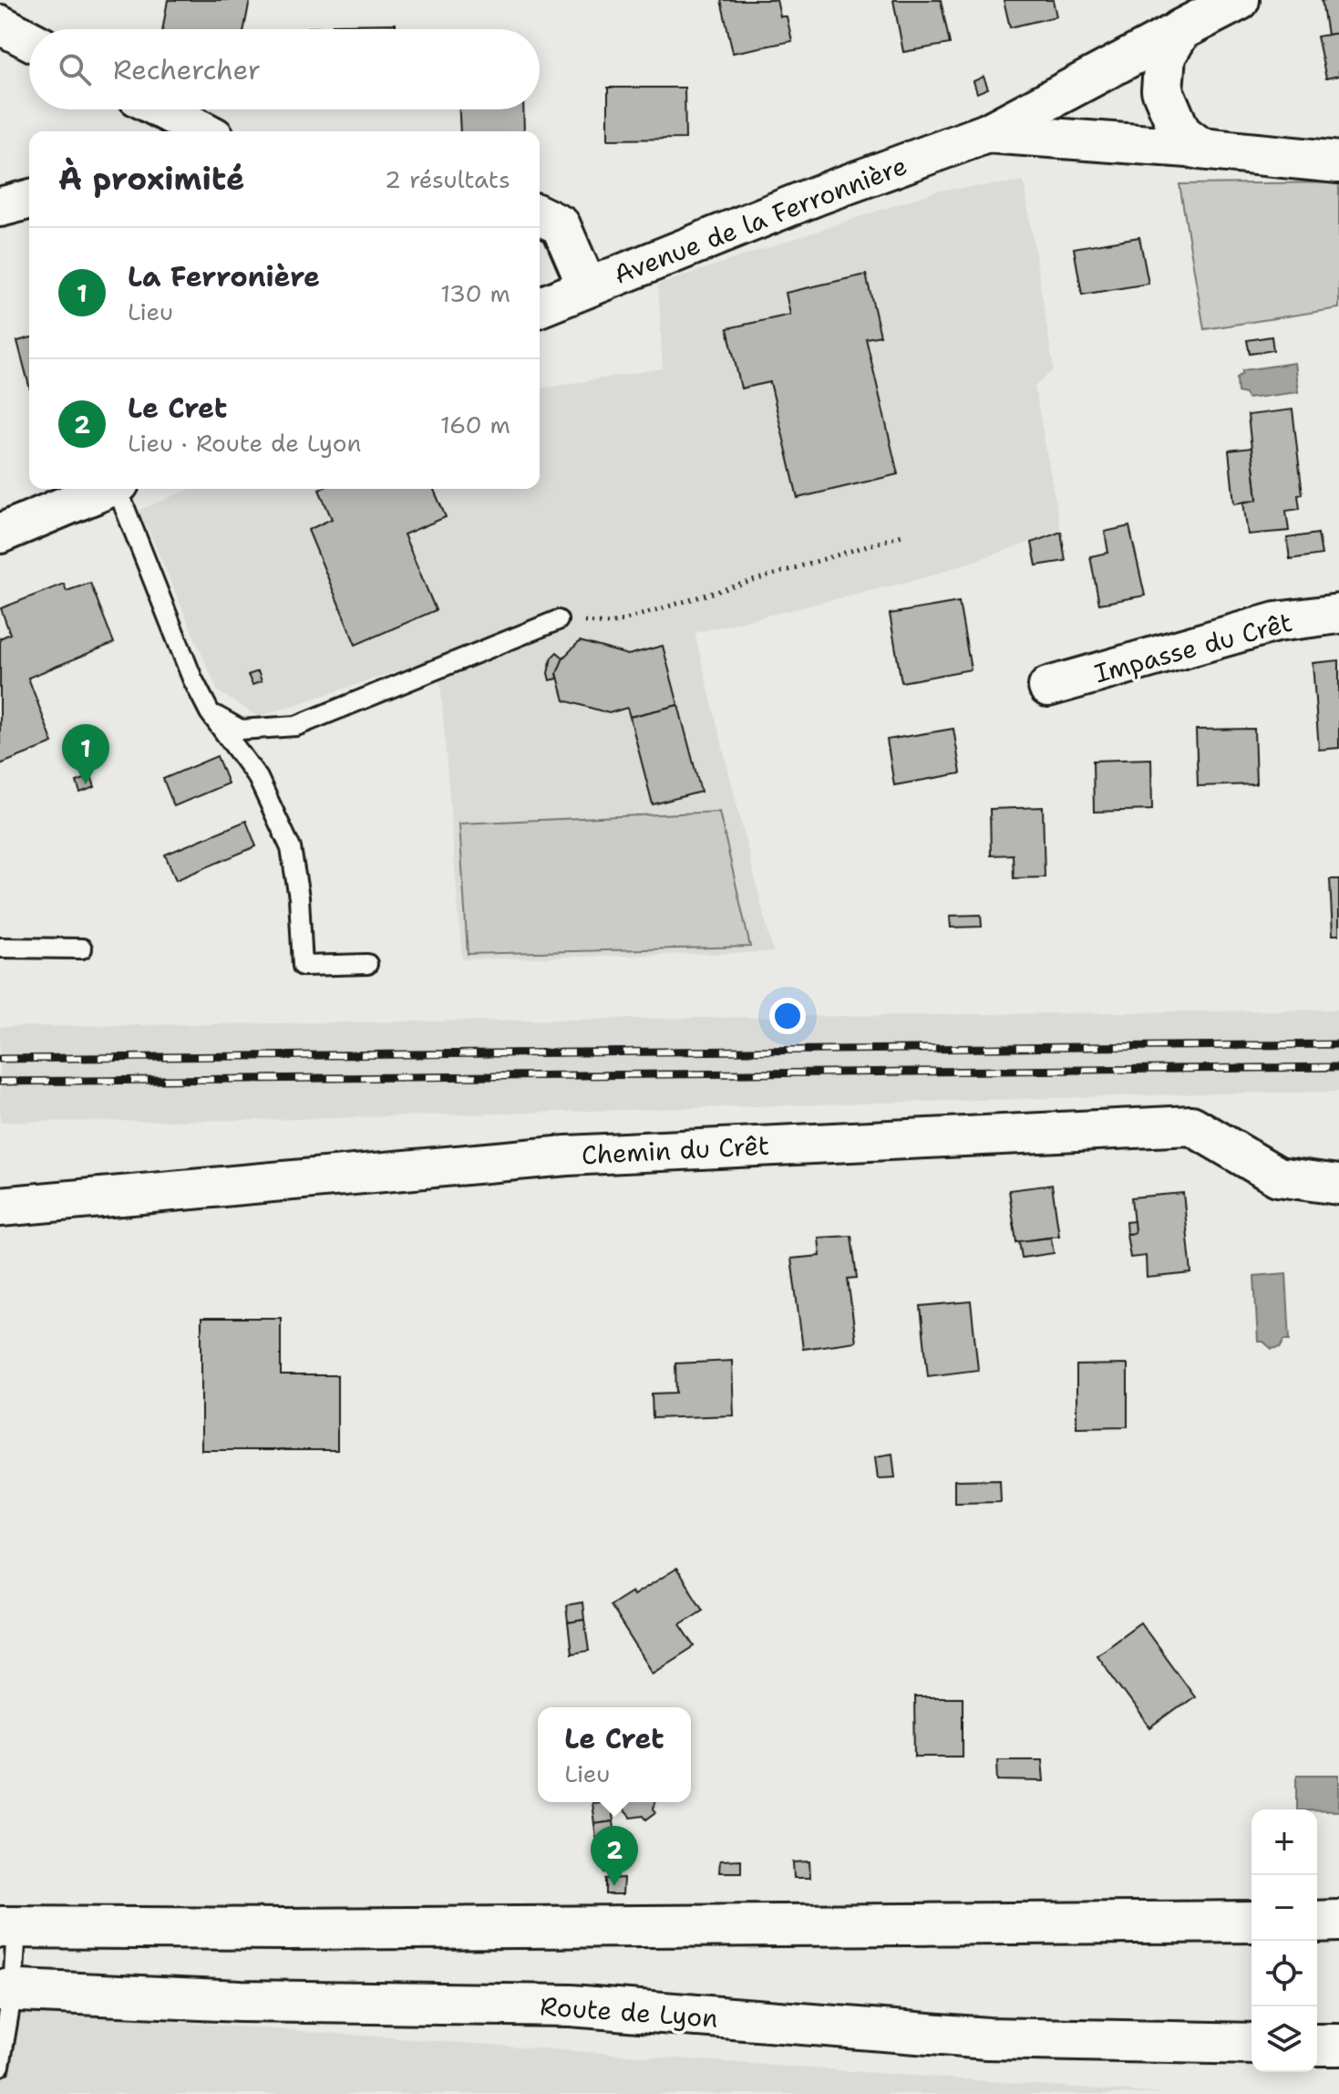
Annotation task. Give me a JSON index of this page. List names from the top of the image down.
{
  "streets": {
    "main road": ["Avenue de la Ferronnière", "Route de Lyon"],
    "street": ["Impasse du Crêt", "Chemin du Crêt"]
  },
  "page": {
    "search": "Rechercher",
    "heading": ["À proximité", "2 résultats"],
    "list": [
      {
        "mark": "1",
        "name": "La Ferronière",
        "note": "Lieu",
        "value": "130 m"
      },
      {
        "mark": "2",
        "name": "Le Cret",
        "note": "Lieu · Route de Lyon",
        "value": "160 m"
      }
    ],
    "pins": ["1", "2"],
    "popup": ["Le Cret", "Lieu"],
    "map_buttons": ["+", "−"]
  }
}
